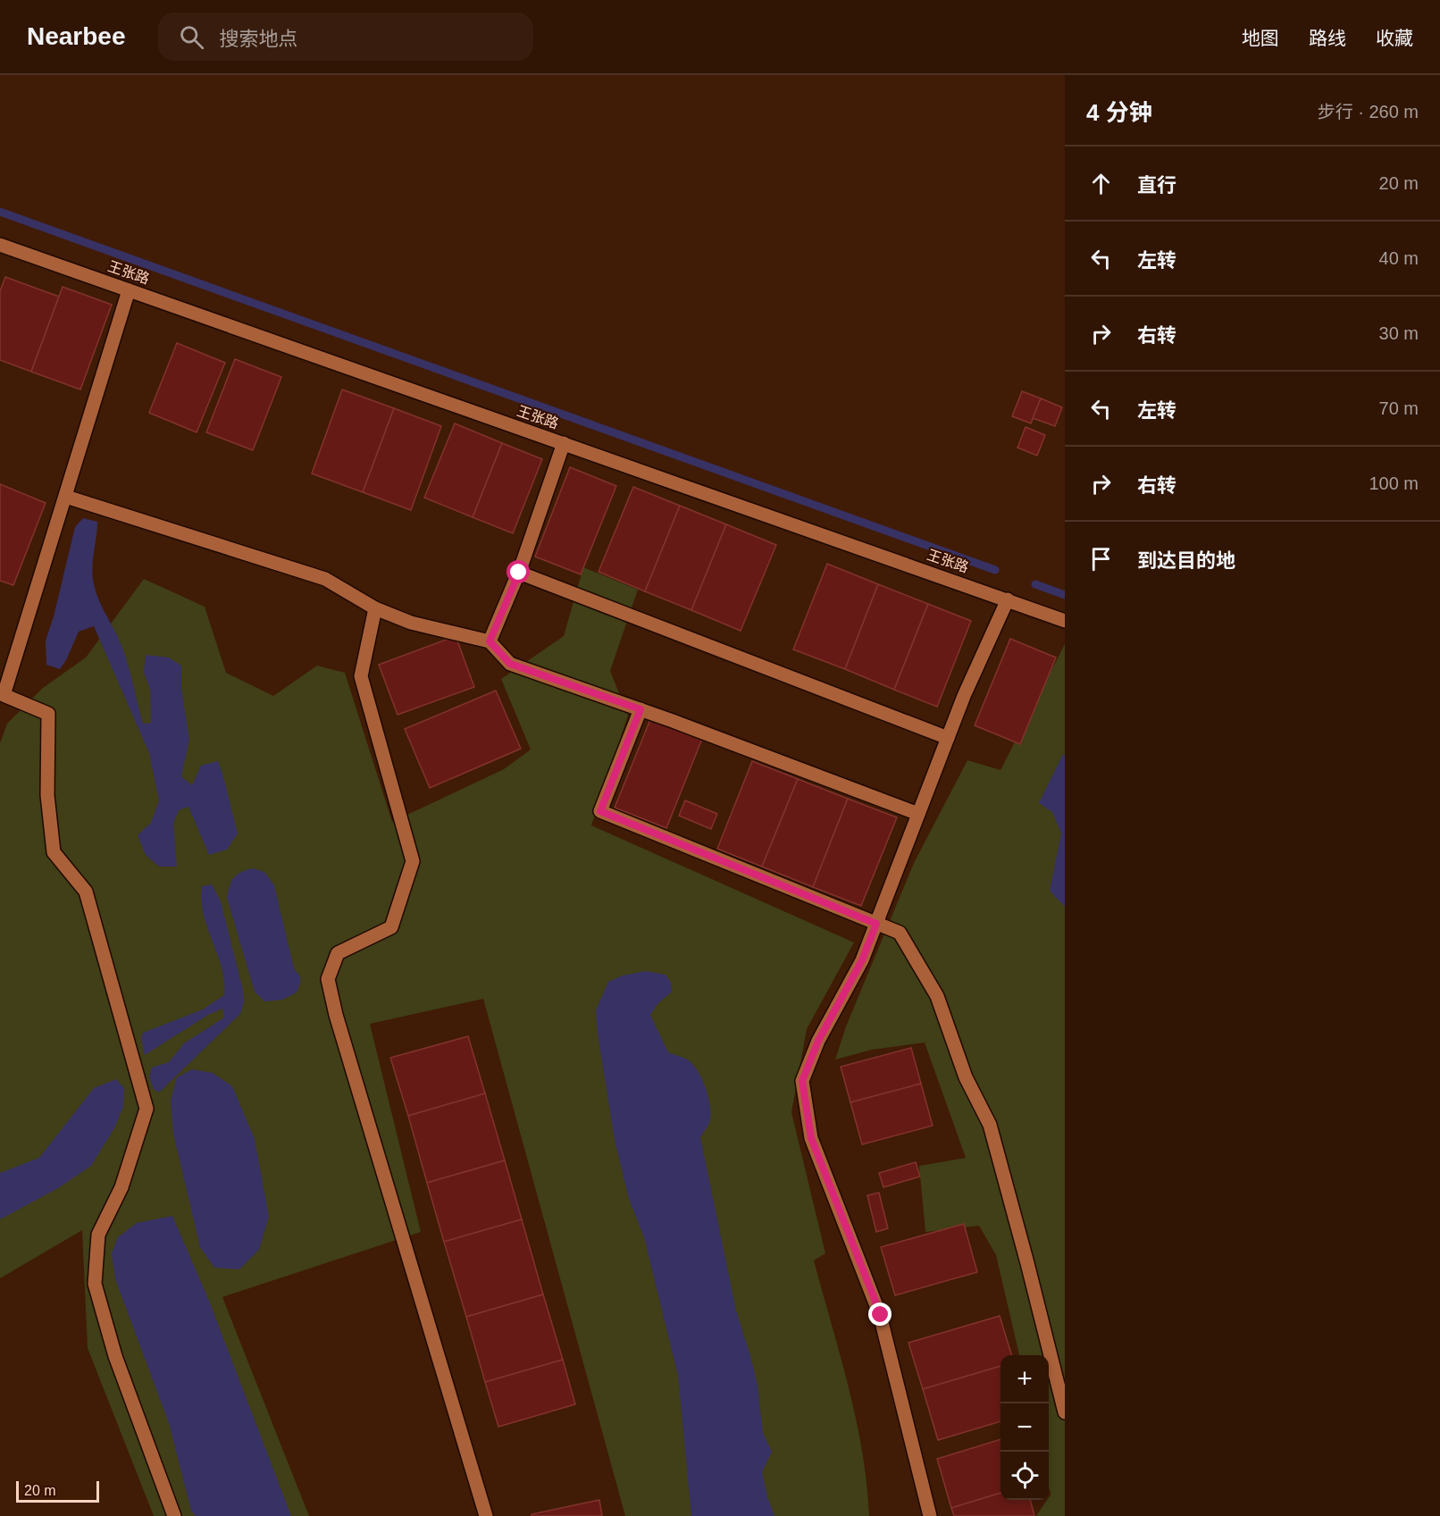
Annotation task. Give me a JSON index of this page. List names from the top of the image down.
{
  "streets": {
    "street": ["王张路"]
  },
  "scale_bar": "20 m",
  "page": {
    "header": "Nearbee",
    "search": "搜索地点",
    "nav": ["地图", "路线", "收藏"],
    "heading": ["4 分钟", "步行 · 260 m"],
    "list": [
      ["直行", "20 m"],
      ["左转", "40 m"],
      ["右转", "30 m"],
      ["左转", "70 m"],
      ["右转", "100 m"],
      "到达目的地"
    ],
    "map_buttons": ["+", "−"],
    "scale": "20 m"
  }
}
